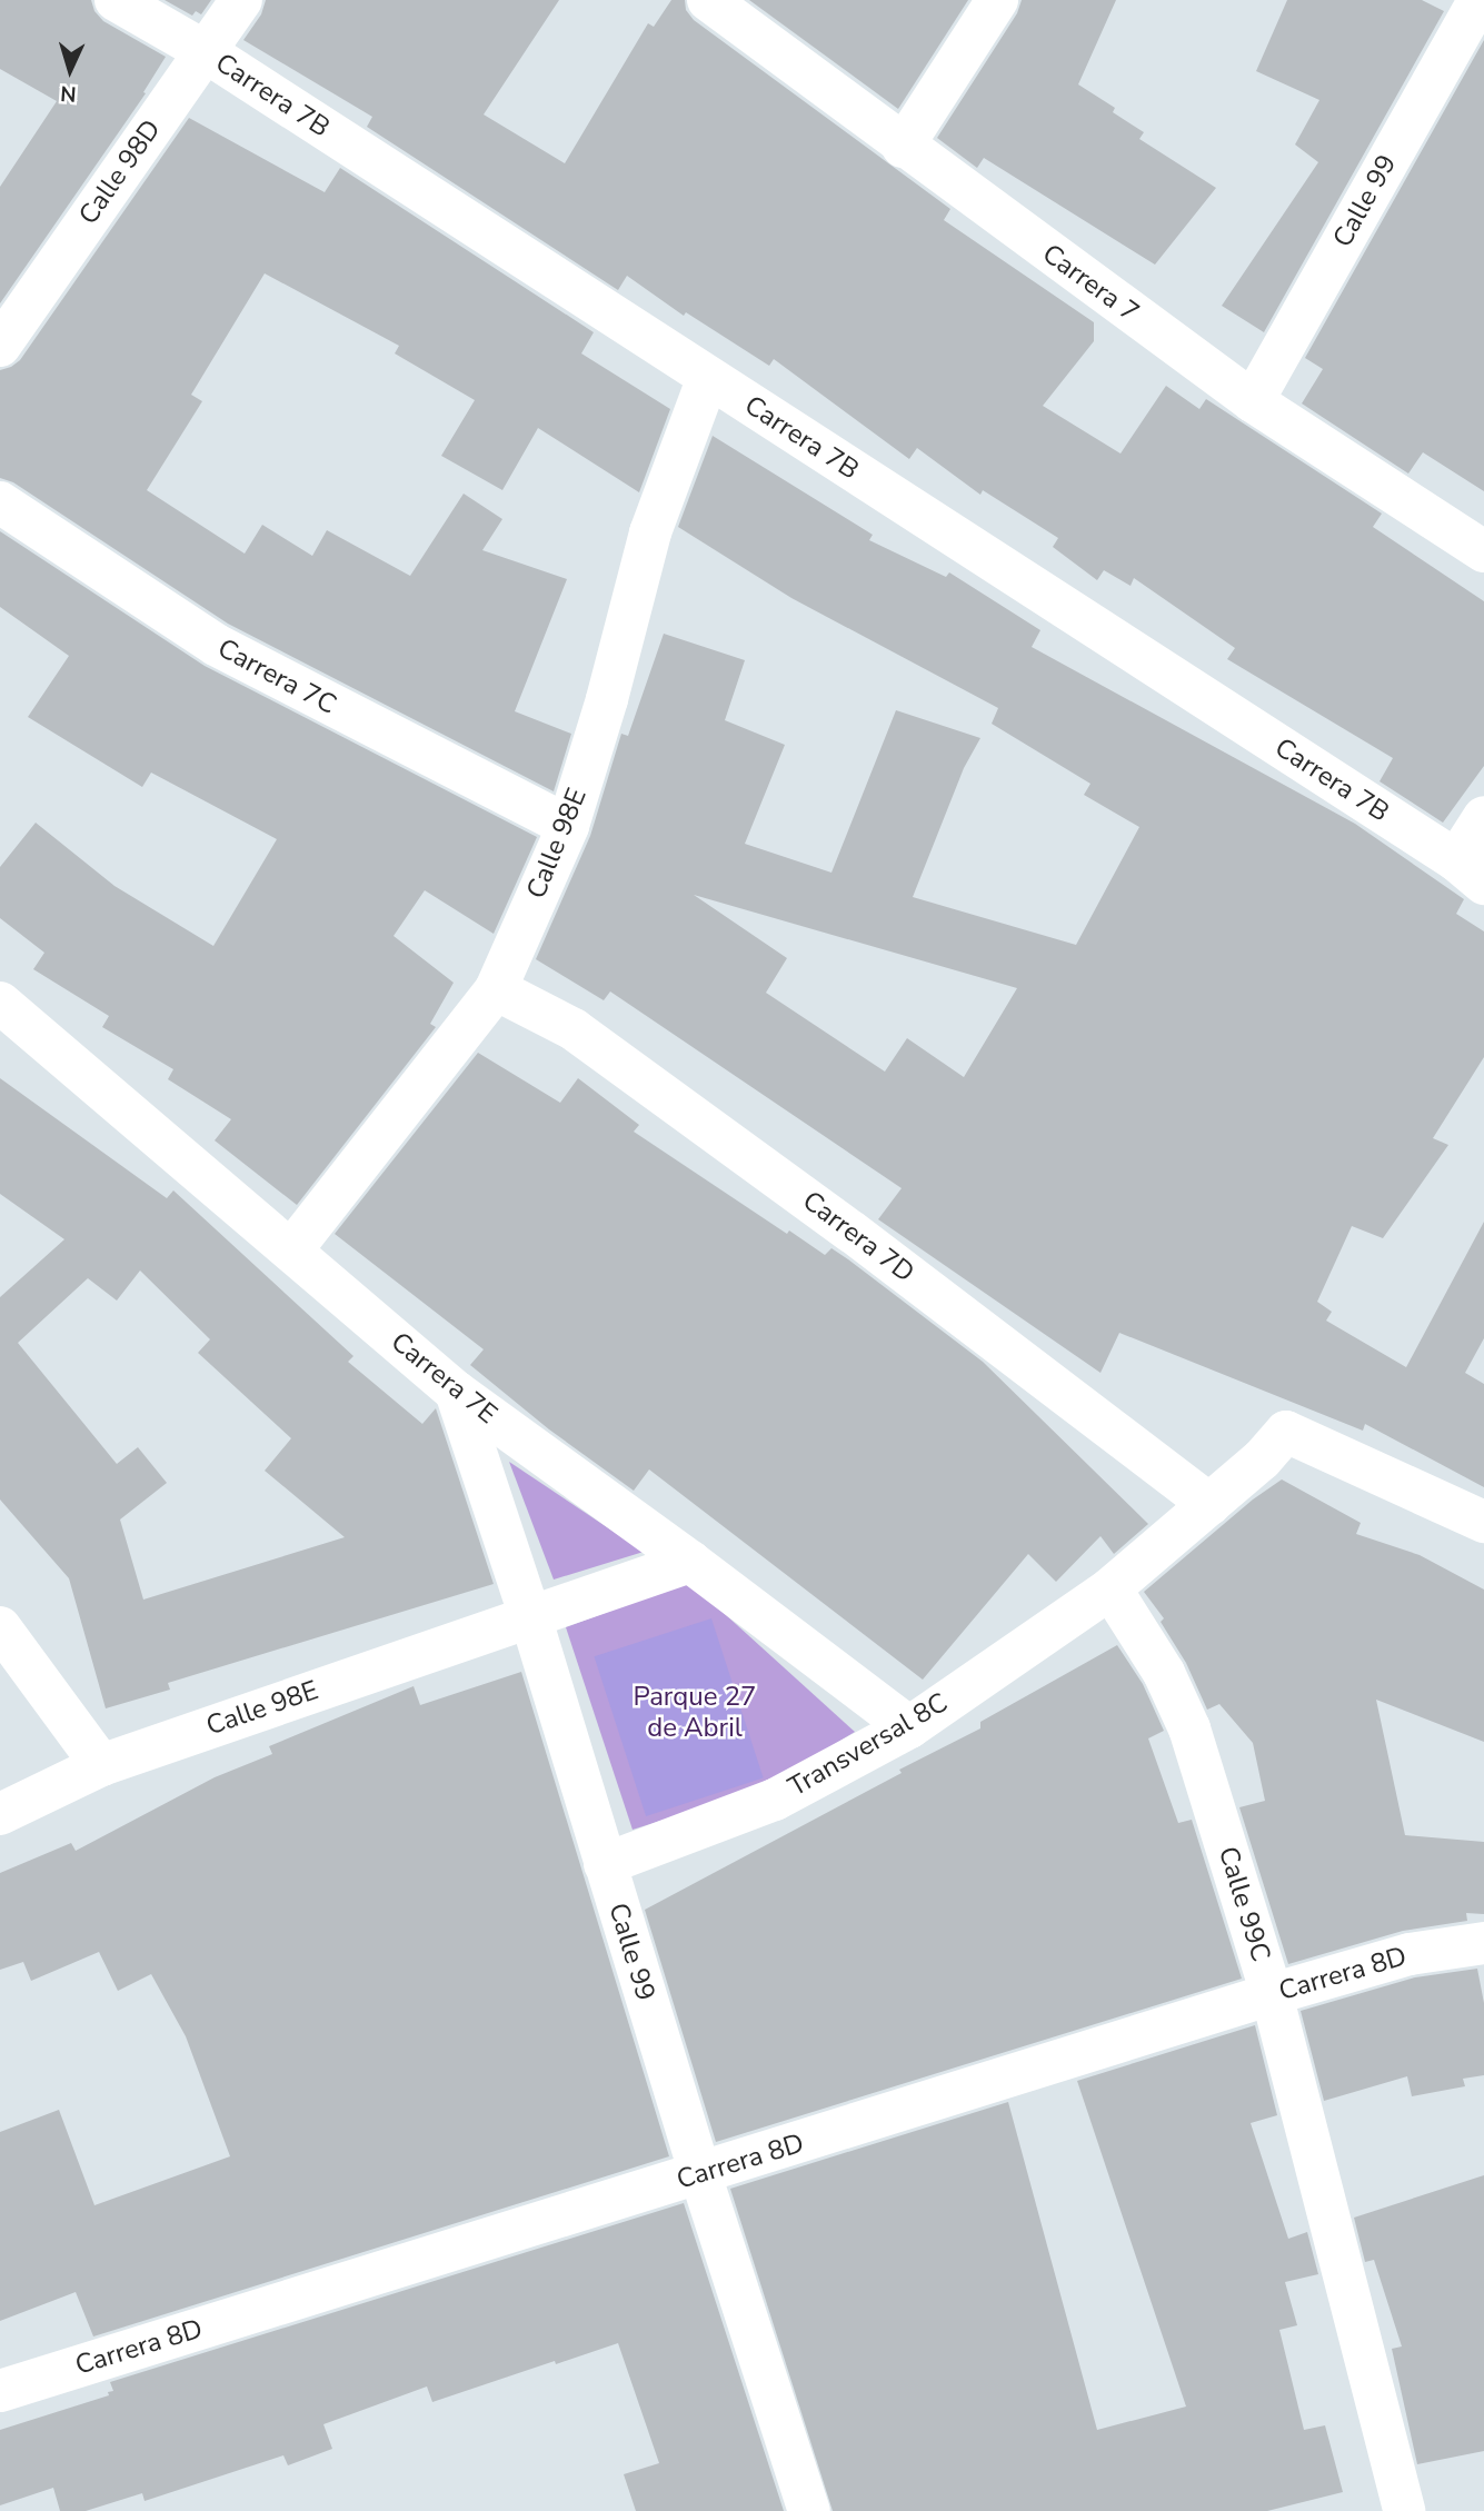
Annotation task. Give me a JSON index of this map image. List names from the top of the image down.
{
  "streets": {
    "street": [
      "Carrera 7B",
      "Calle 98D",
      "Calle 99",
      "Carrera 7",
      "Carrera 7C",
      "Calle 98E",
      "Carrera 7D",
      "Carrera 7E",
      "Transversal 8C",
      "Calle 99C",
      "Carrera 8D"
    ]
  },
  "crossings": [
    ["Carrera 7B", "Calle 98D"],
    ["Carrera 7B", "Calle 98E"],
    ["Calle 99", "Carrera 7"],
    ["Calle 99", "Calle 98E"],
    ["Calle 99", "Carrera 7E"],
    ["Calle 99", "Transversal 8C"],
    ["Calle 99", "Carrera 8D"],
    ["Carrera 7C", "Calle 98E"],
    ["Calle 98E", "Carrera 7D"],
    ["Calle 98E", "Carrera 7E"],
    ["Carrera 7E", "Transversal 8C"],
    ["Transversal 8C", "Calle 99C"],
    ["Calle 99C", "Carrera 8D"]
  ],
  "parks": ["Parque 27 de Abril"],
  "north": "bottom"
}
